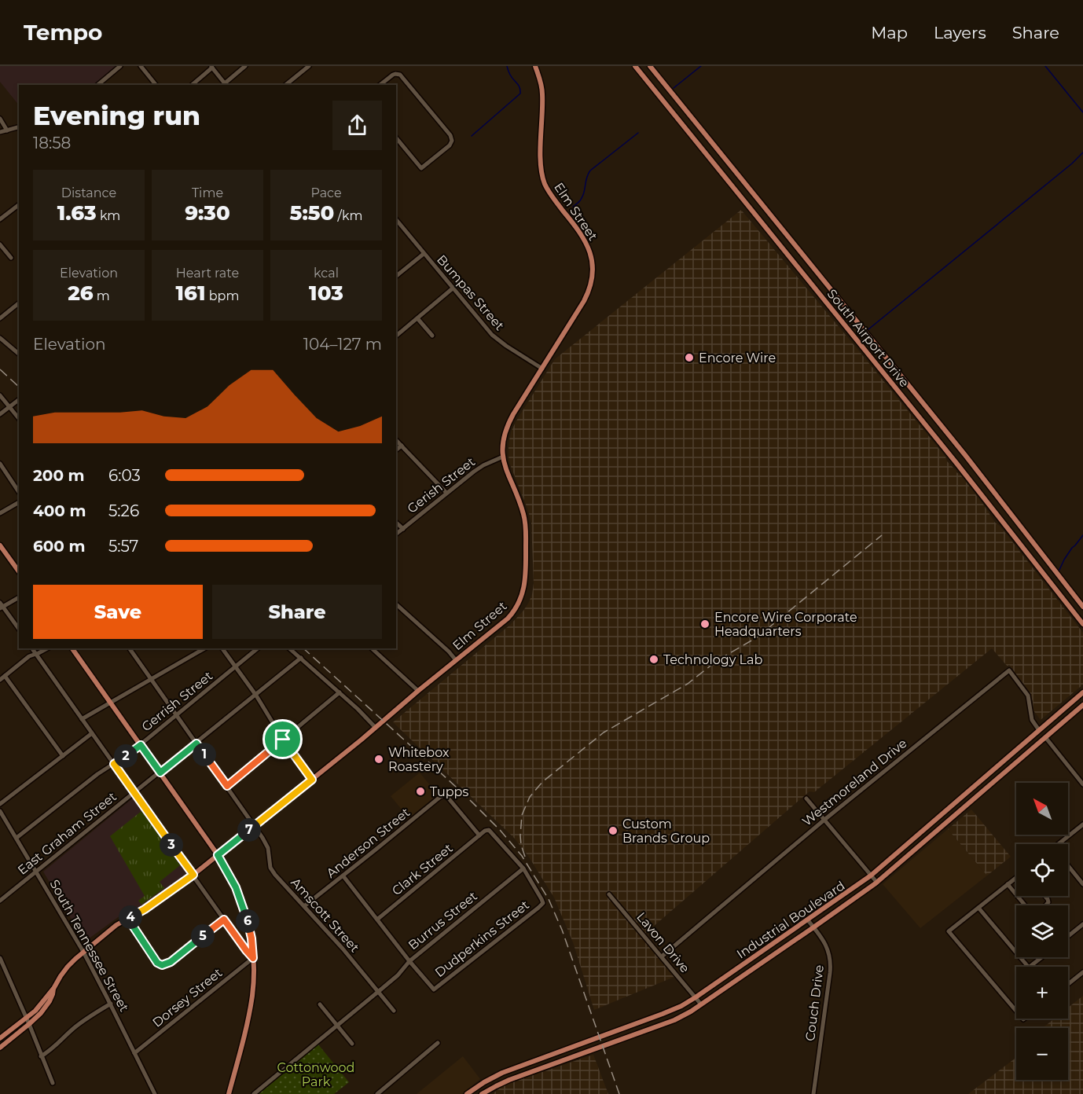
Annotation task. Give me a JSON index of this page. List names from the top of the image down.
{
  "streets": {
    "main road": ["Elm Street", "South Airport Drive", "Industrial Boulevard"],
    "street": [
      "Bumpas Street",
      "Gerish Street",
      "Gerrish Street",
      "Westmoreland Drive",
      "East Graham Street",
      "Anderson Street",
      "Clark Street",
      "Amscott Street",
      "Burrus Street",
      "Dudperkins Street",
      "Lavon Drive",
      "South Tennessee Street",
      "Dorsey Street",
      "Couch Drive"
    ]
  },
  "crossings": [
    ["Elm Street", "Bumpas Street"],
    ["Elm Street", "Gerish Street"],
    ["Elm Street", "Amscott Street"],
    ["Elm Street", "South Tennessee Street"],
    ["Gerrish Street", "Amscott Street"],
    ["Gerrish Street", "South Tennessee Street"],
    ["Westmoreland Drive", "Industrial Boulevard"],
    ["Westmoreland Drive", "Lavon Drive"],
    ["East Graham Street", "Amscott Street"],
    ["East Graham Street", "South Tennessee Street"],
    ["Anderson Street", "Clark Street"],
    ["Anderson Street", "Amscott Street"],
    ["Amscott Street", "Burrus Street"],
    ["Industrial Boulevard", "Lavon Drive"],
    ["Industrial Boulevard", "Couch Drive"],
    ["Burrus Street", "Dudperkins Street"],
    ["South Tennessee Street", "Dorsey Street"]
  ],
  "parks": ["Cottonwood Park"],
  "places": [
    "Encore Wire",
    "Encore Wire Corporate Headquarters",
    "Technology Lab",
    "Whitebox Roastery",
    "Tupps",
    "Custom Brands Group"
  ],
  "north": "top left",
  "page": {
    "header": "Tempo",
    "nav": ["Map", "Layers", "Share"],
    "heading": ["Evening run", "18:58"],
    "stats": [
      ["Distance", "1.63 km"],
      ["Time", "9:30"],
      ["Pace", "5:50 /km"],
      ["Elevation", "26 m"],
      ["Heart rate", "161 bpm"],
      ["kcal", "103"]
    ],
    "chart": ["Elevation", "104–127 m"],
    "list": [
      {
        "name": "200 m",
        "note": "6:03"
      },
      {
        "name": "400 m",
        "note": "5:26"
      },
      {
        "name": "600 m",
        "note": "5:57"
      }
    ],
    "buttons": ["Save", "Share"],
    "pins": [
      "1",
      "2",
      "7",
      "3",
      "4",
      "6",
      "5"
    ],
    "map_buttons": ["+", "−"]
  }
}
